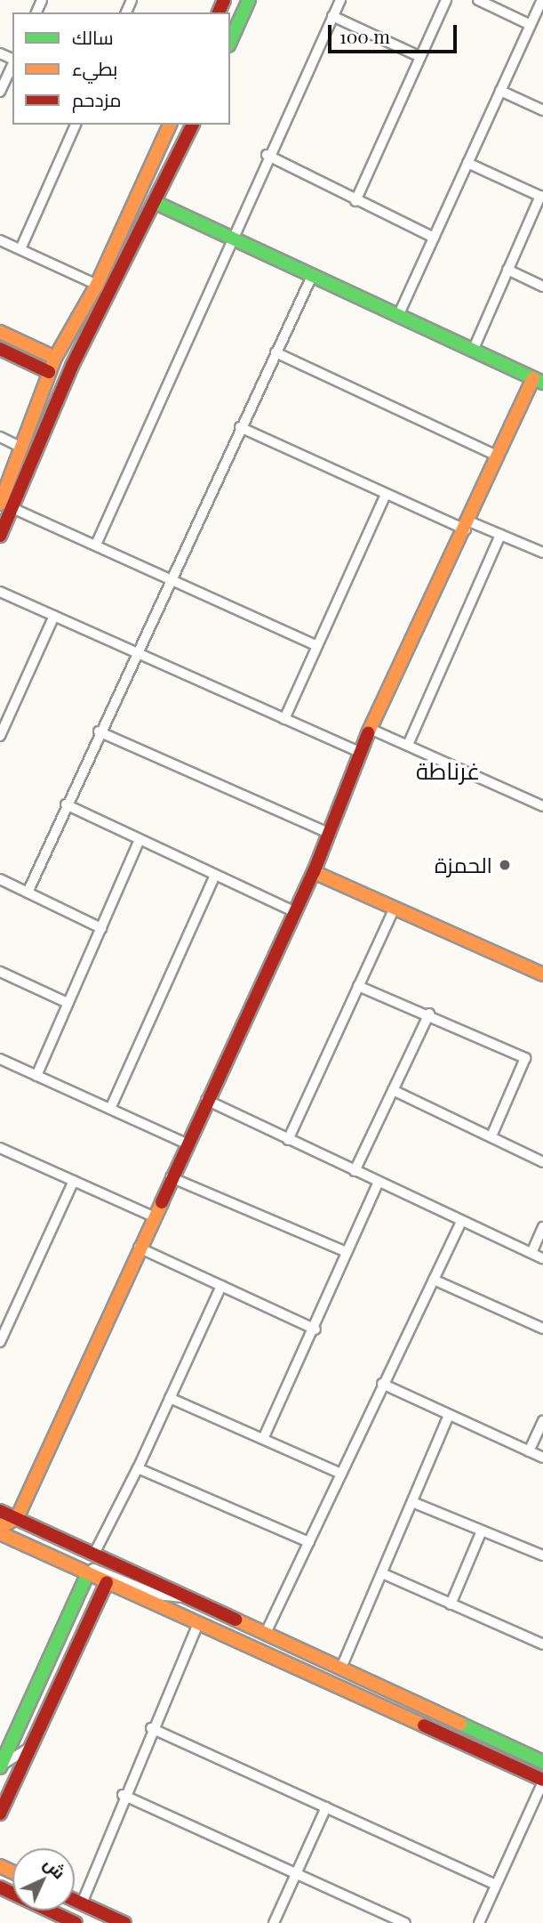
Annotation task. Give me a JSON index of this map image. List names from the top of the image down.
{
  "districts": ["غرناطة"],
  "places": ["الحمزة"],
  "legend": ["سالك", "بطيء", "مزدحم"],
  "scale_bar": "100 m",
  "north": "top right"
}
